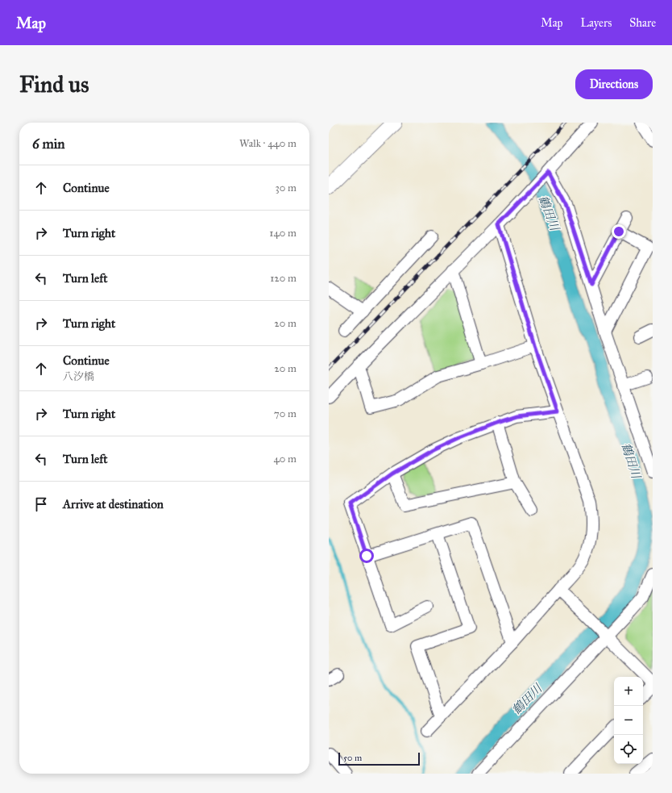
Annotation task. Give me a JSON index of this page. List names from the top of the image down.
{
  "water": ["鶴田川"],
  "scale_bar": "50 m",
  "page": {
    "header": "Map",
    "nav": ["Map", "Layers", "Share"],
    "buttons": "Directions",
    "title": "Find us",
    "heading": ["6 min", "Walk · 440 m"],
    "list": [
      ["Continue", "30 m"],
      ["Turn right", "140 m"],
      ["Turn left", "120 m"],
      ["Turn right", "20 m"],
      ["Continue", "八汐橋", "20 m"],
      ["Turn right", "70 m"],
      ["Turn left", "40 m"],
      "Arrive at destination"
    ],
    "map_buttons": ["+", "−"],
    "scale": "50 m"
  }
}
